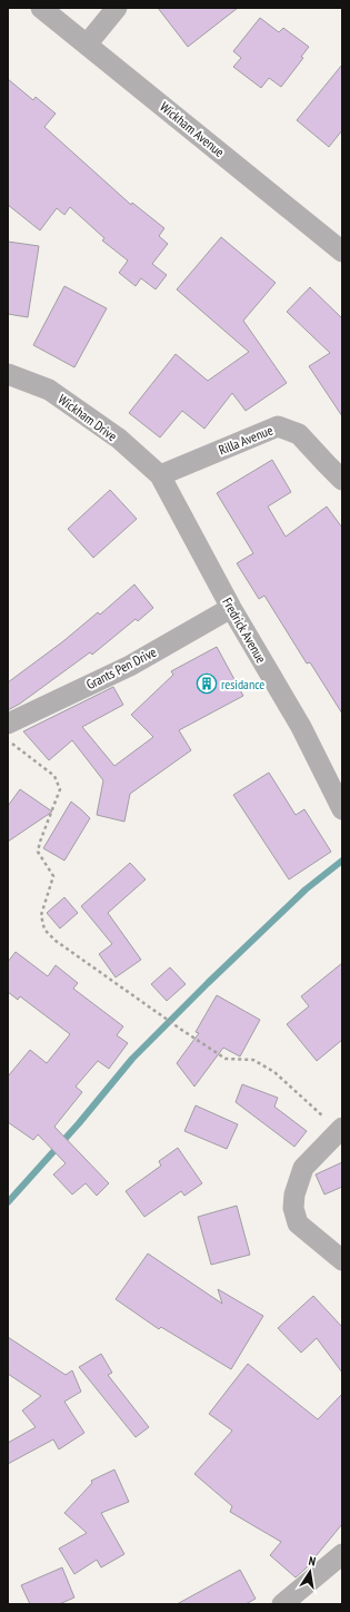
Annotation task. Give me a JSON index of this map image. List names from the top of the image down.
{
  "streets": {
    "street": [
      "Wickham Avenue",
      "Wickham Drive",
      "Rilla Avenue",
      "Fredrick Avenue",
      "Grants Pen Drive"
    ]
  },
  "crossings": [
    ["Wickham Drive", "Rilla Avenue"],
    ["Wickham Drive", "Fredrick Avenue"],
    ["Rilla Avenue", "Fredrick Avenue"],
    ["Fredrick Avenue", "Grants Pen Drive"]
  ],
  "places": {
    "building": ["residance"]
  },
  "north": "top"
}
